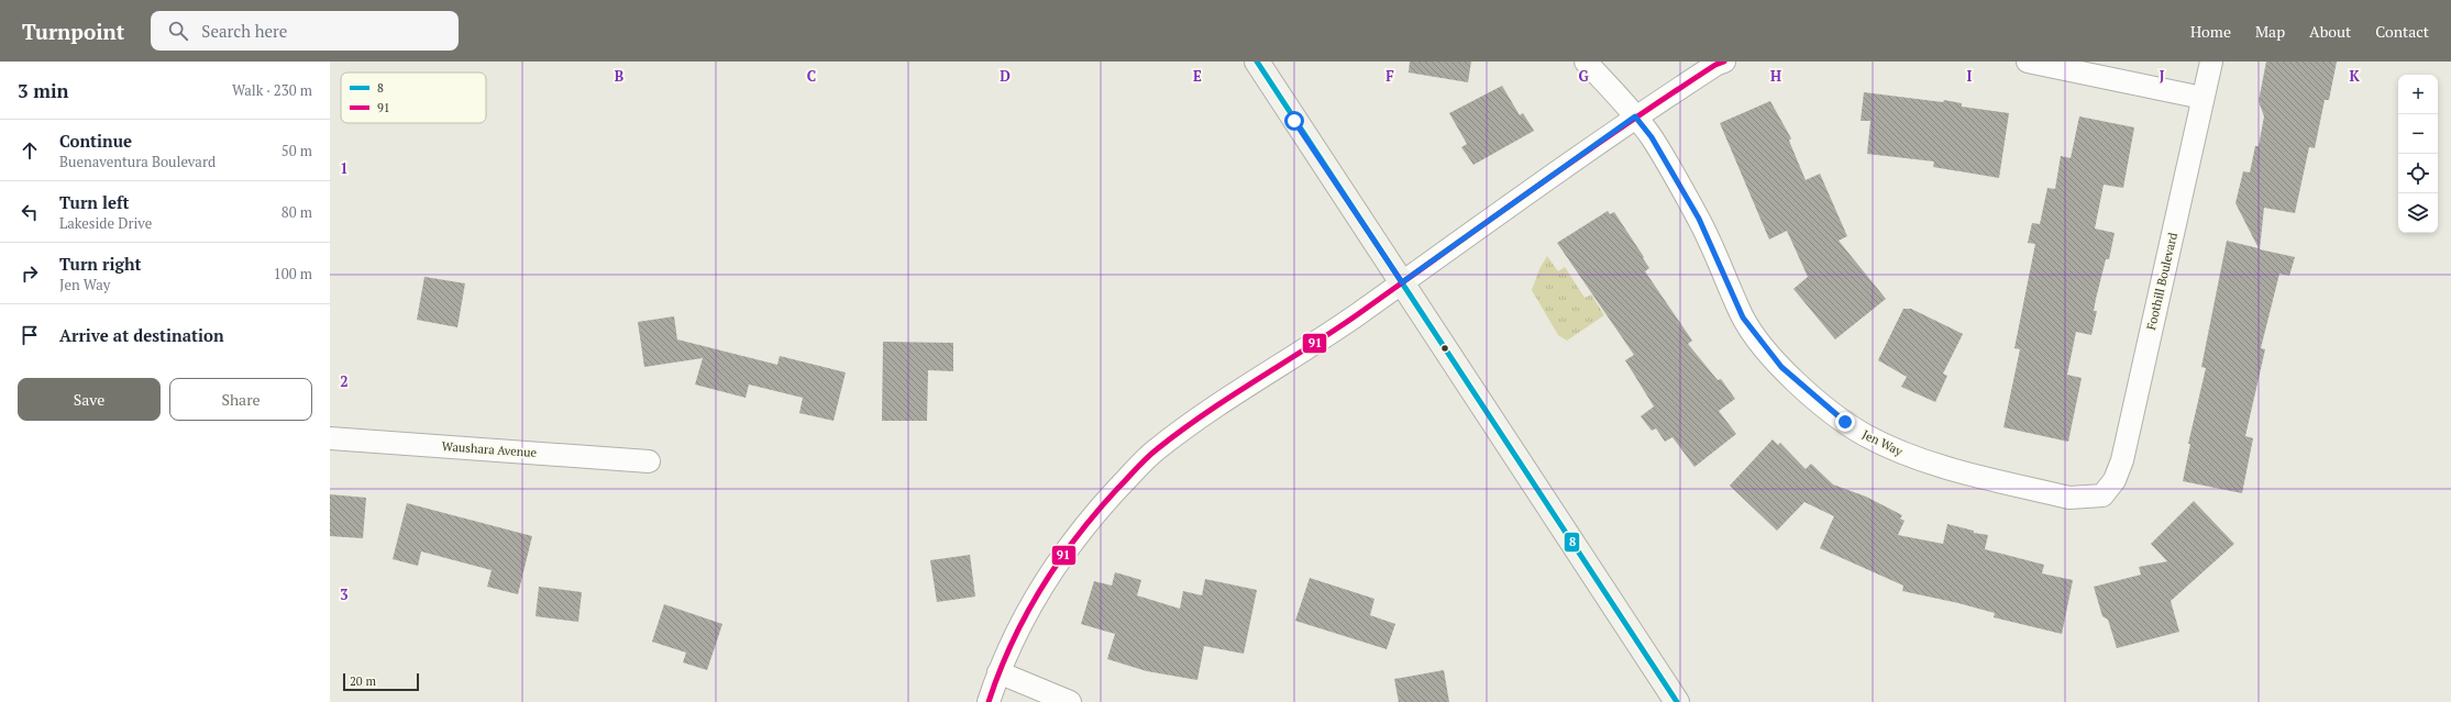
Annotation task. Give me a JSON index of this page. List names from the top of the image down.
{
  "streets": {
    "street": ["Foothill Boulevard", "Jen Way", "Waushara Avenue"]
  },
  "crossings": [
    ["Foothill Boulevard", "Jen Way"]
  ],
  "lines": ["transit line 8", "transit line 91"],
  "legend": ["8", "91"],
  "scale_bar": "20 m",
  "page": {
    "header": "Turnpoint",
    "search": "Search here",
    "nav": [
      "Home",
      "Map",
      "About",
      "Contact"
    ],
    "heading": ["3 min", "Walk · 230 m"],
    "map_buttons": ["+", "−"],
    "list": [
      ["Continue", "Buenaventura Boulevard", "50 m"],
      ["Turn left", "Lakeside Drive", "80 m"],
      ["Turn right", "Jen Way", "100 m"],
      "Arrive at destination"
    ],
    "buttons": ["Save", "Share"],
    "scale": "20 m"
  },
  "grid": {
    "columns": [
      "B",
      "C",
      "D",
      "E",
      "F",
      "G",
      "H",
      "I",
      "J",
      "K"
    ],
    "rows": ["1", "2", "3"]
  }
}
